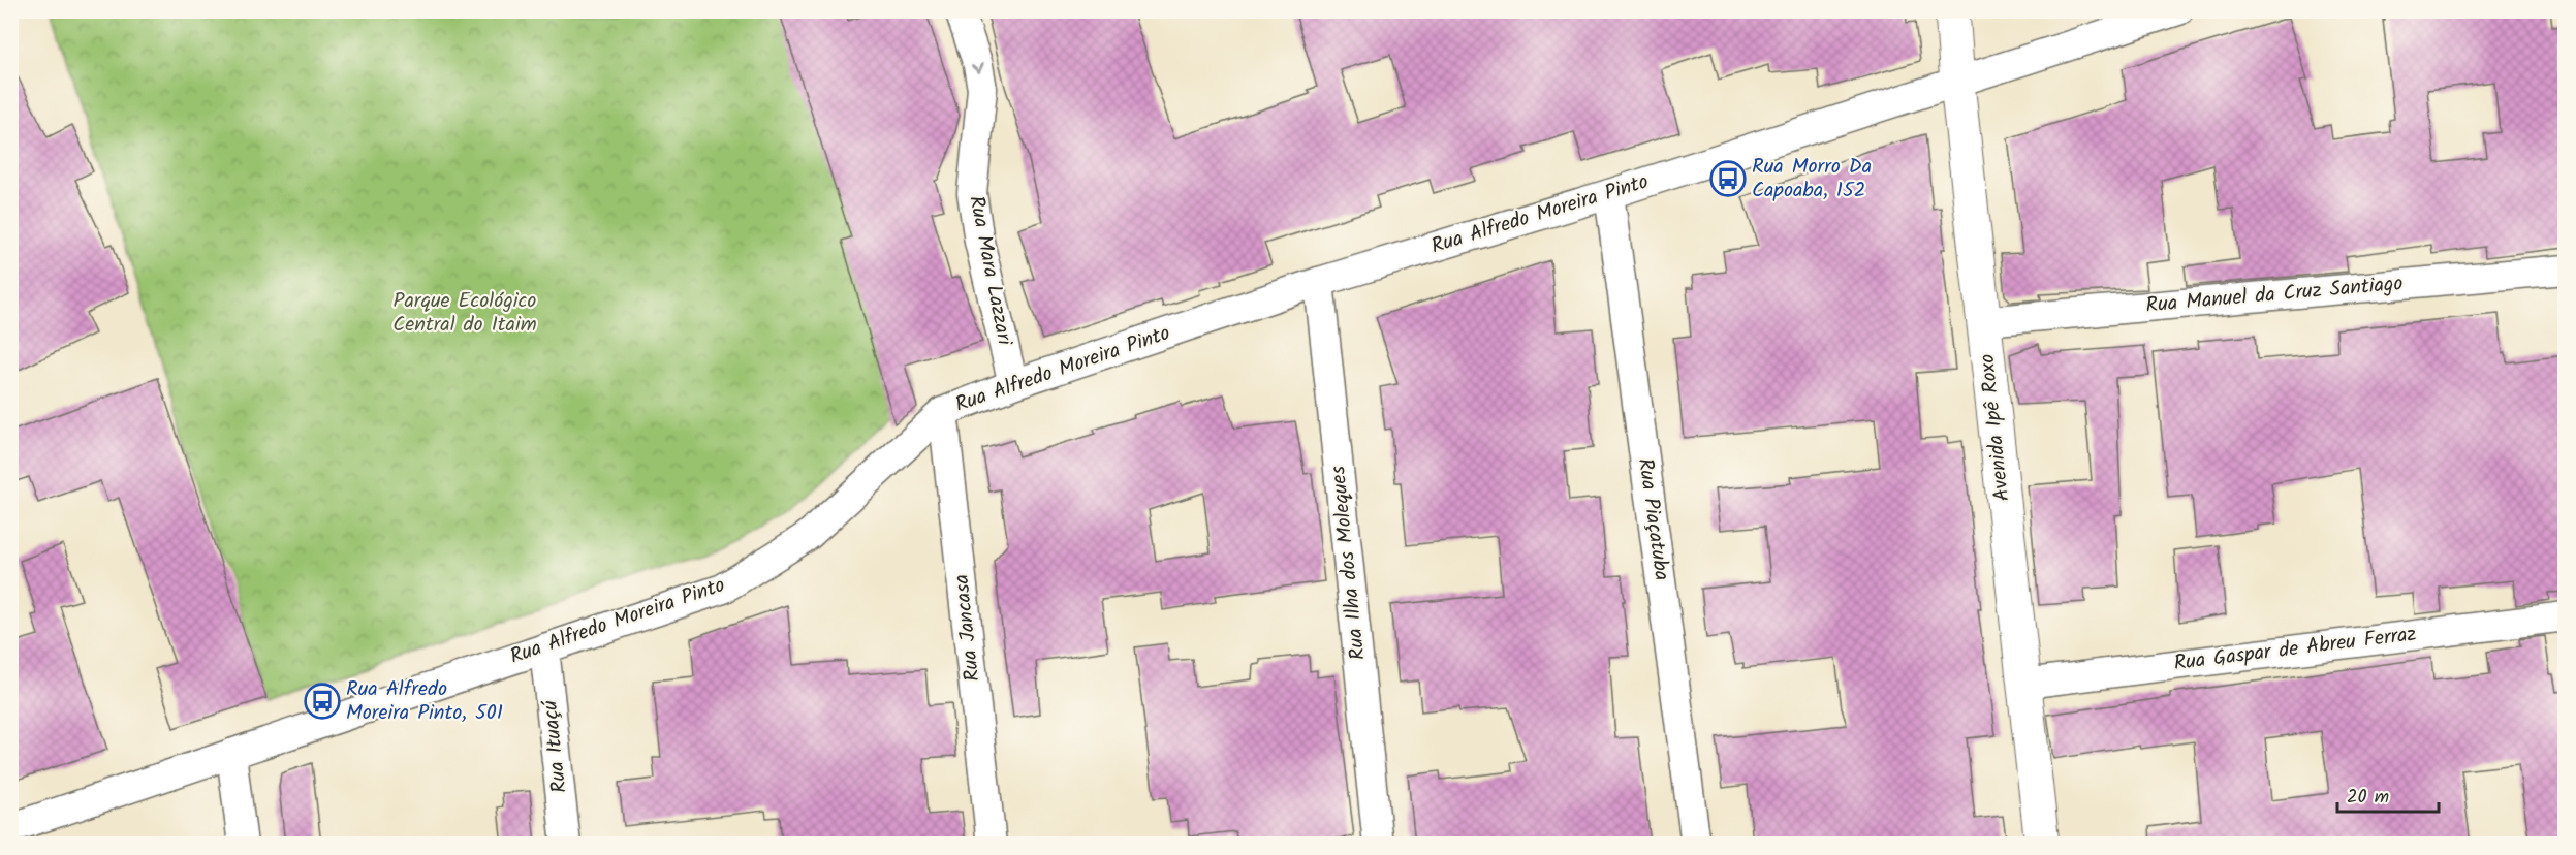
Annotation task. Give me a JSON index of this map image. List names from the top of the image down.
{
  "streets": {
    "street": [
      "Rua Alfredo Moreira Pinto",
      "Rua Mara Lazzari",
      "Rua Manuel da Cruz Santiago",
      "Avenida Ipê Roxo",
      "Rua Piaçatuba",
      "Rua Ilha dos Moleques",
      "Rua Jancasa",
      "Rua Gaspar de Abreu Ferraz",
      "Rua Ituaçú"
    ]
  },
  "crossings": [
    ["Rua Alfredo Moreira Pinto", "Rua Mara Lazzari"],
    ["Rua Alfredo Moreira Pinto", "Avenida Ipê Roxo"],
    ["Rua Alfredo Moreira Pinto", "Rua Piaçatuba"],
    ["Rua Alfredo Moreira Pinto", "Rua Ilha dos Moleques"],
    ["Rua Alfredo Moreira Pinto", "Rua Jancasa"],
    ["Rua Alfredo Moreira Pinto", "Rua Ituaçú"],
    ["Rua Manuel da Cruz Santiago", "Avenida Ipê Roxo"],
    ["Avenida Ipê Roxo", "Rua Gaspar de Abreu Ferraz"]
  ],
  "one_way": ["Rua Mara Lazzari"],
  "parks": ["Parque Ecológico Central do Itaim"],
  "places": {
    "bus stop": ["Rua Morro Da Capoaba, 152", "Rua Alfredo Moreira Pinto, 501"]
  },
  "scale_bar": "20 m"
}
